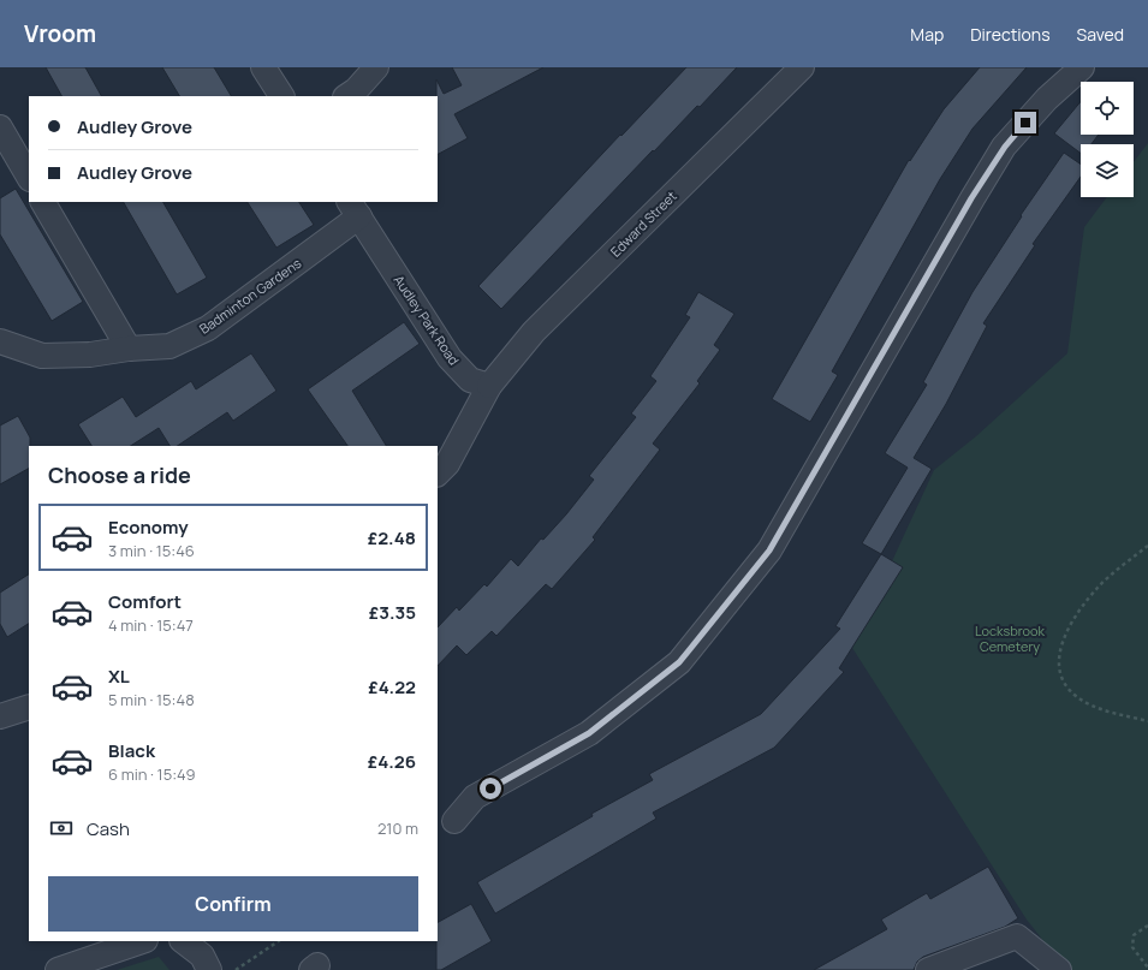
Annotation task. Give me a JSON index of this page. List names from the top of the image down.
{
  "streets": {
    "street": ["Edward Street", "Badminton Gardens", "Audley Park Road"]
  },
  "crossings": [
    ["Edward Street", "Audley Park Road"],
    ["Badminton Gardens", "Audley Park Road"]
  ],
  "parks": ["Locksbrook Cemetery"],
  "page": {
    "header": "Vroom",
    "nav": ["Map", "Directions", "Saved"],
    "banner": ["Audley Grove", "Audley Grove"],
    "heading": "Choose a ride",
    "list": [
      {
        "name": "Economy",
        "note": "3 min · 15:46",
        "value": "£2.48"
      },
      {
        "name": "Comfort",
        "note": "4 min · 15:47",
        "value": "£3.35"
      },
      {
        "name": "XL",
        "note": "5 min · 15:48",
        "value": "£4.22"
      },
      {
        "name": "Black",
        "note": "6 min · 15:49",
        "value": "£4.26"
      }
    ],
    "pay": ["Cash", "210 m"],
    "buttons": "Confirm"
  }
}
